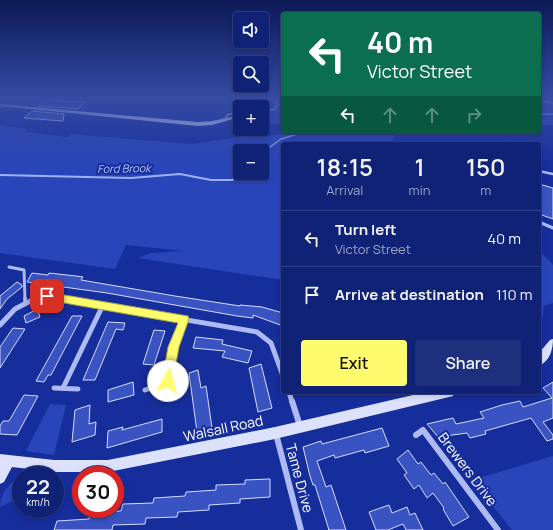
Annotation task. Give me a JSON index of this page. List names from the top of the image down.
{
  "streets": {
    "street": ["Walsall Road", "Brewers Drive", "Tame Drive"]
  },
  "crossings": [
    ["Walsall Road", "Tame Drive"]
  ],
  "water": ["Ford Brook"],
  "page": {
    "map_buttons": ["+", "−"],
    "turn": ["40 m", "Victor Street"],
    "eta": [
      "18:15",
      "Arrival",
      "1",
      "min",
      "150",
      "m"
    ],
    "list": [
      {
        "name": "Turn left",
        "note": "Victor Street",
        "value": "40 m"
      },
      {
        "name": "Arrive at destination",
        "value": "110 m"
      }
    ],
    "buttons": ["Exit", "Share"],
    "speed": "22 km/h",
    "limit": "30"
  }
}
